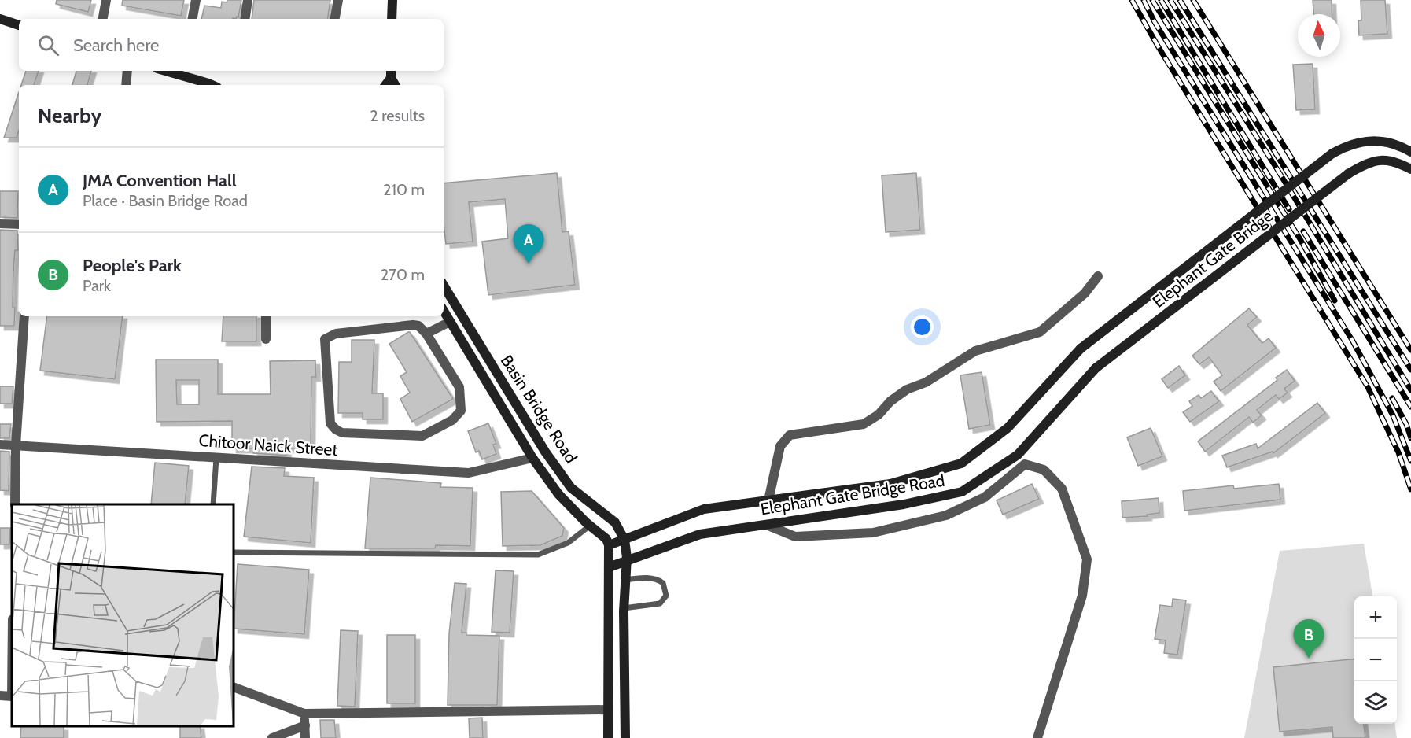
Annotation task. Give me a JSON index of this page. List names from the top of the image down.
{
  "streets": {
    "main road": ["Elephant Gate Bridge", "Basin Bridge Road", "Elephant Gate Bridge Road"],
    "street": ["Chitoor Naick Street"]
  },
  "crossings": [
    ["Elephant Gate Bridge", "Elephant Gate Bridge Road"],
    ["Basin Bridge Road", "Elephant Gate Bridge Road"]
  ],
  "north": "top",
  "page": {
    "search": "Search here",
    "heading": ["Nearby", "2 results"],
    "list": [
      {
        "mark": "A",
        "name": "JMA Convention Hall",
        "note": "Place · Basin Bridge Road",
        "value": "210 m"
      },
      {
        "mark": "B",
        "name": "People's Park",
        "note": "Park",
        "value": "270 m"
      }
    ],
    "pins": ["A", "B"],
    "map_buttons": ["+", "−"]
  }
}
